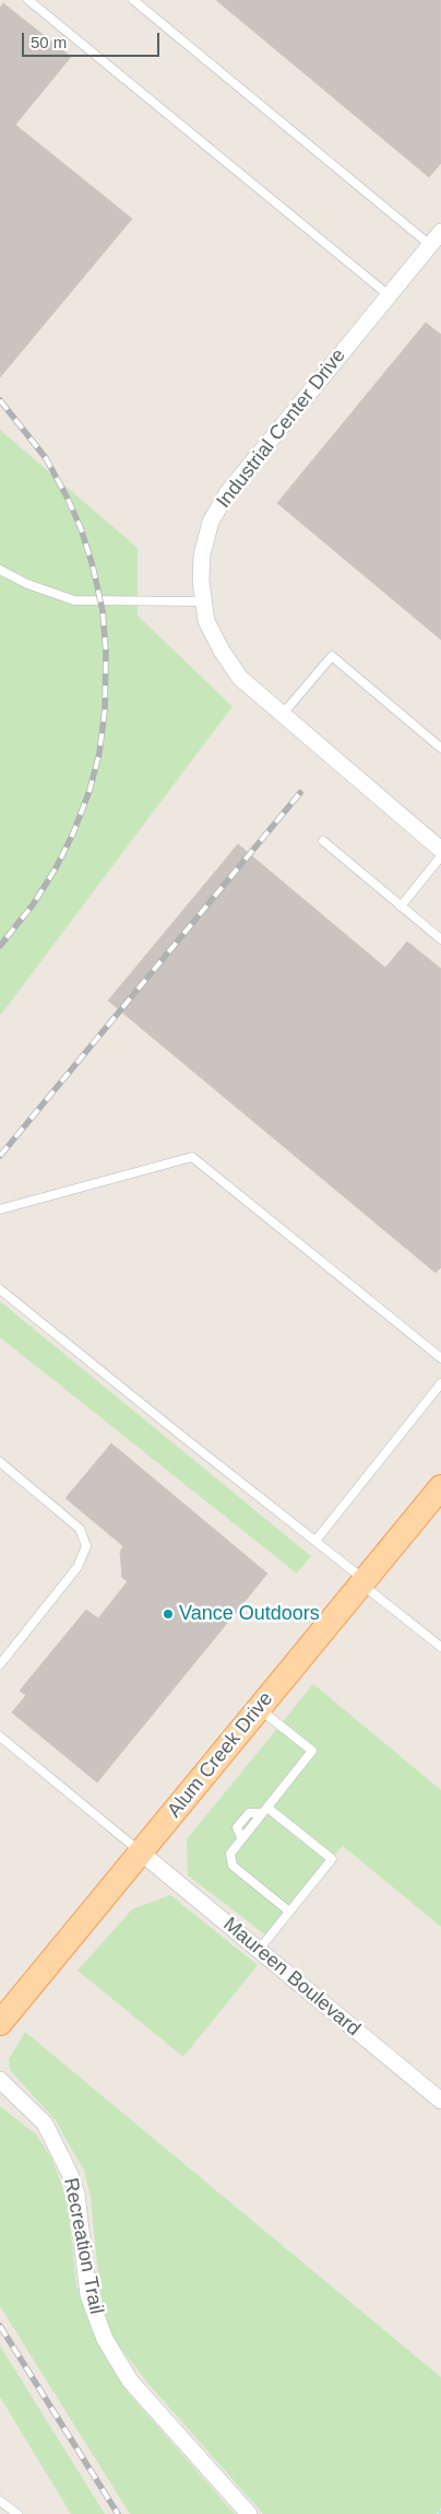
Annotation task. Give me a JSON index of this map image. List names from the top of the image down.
{
  "streets": {
    "main road": ["Alum Creek Drive"],
    "street": ["Industrial Center Drive", "Maureen Boulevard", "Recreation Trail"]
  },
  "crossings": [
    ["Alum Creek Drive", "Maureen Boulevard"]
  ],
  "places": ["Vance Outdoors"],
  "scale_bar": "50 m"
}
